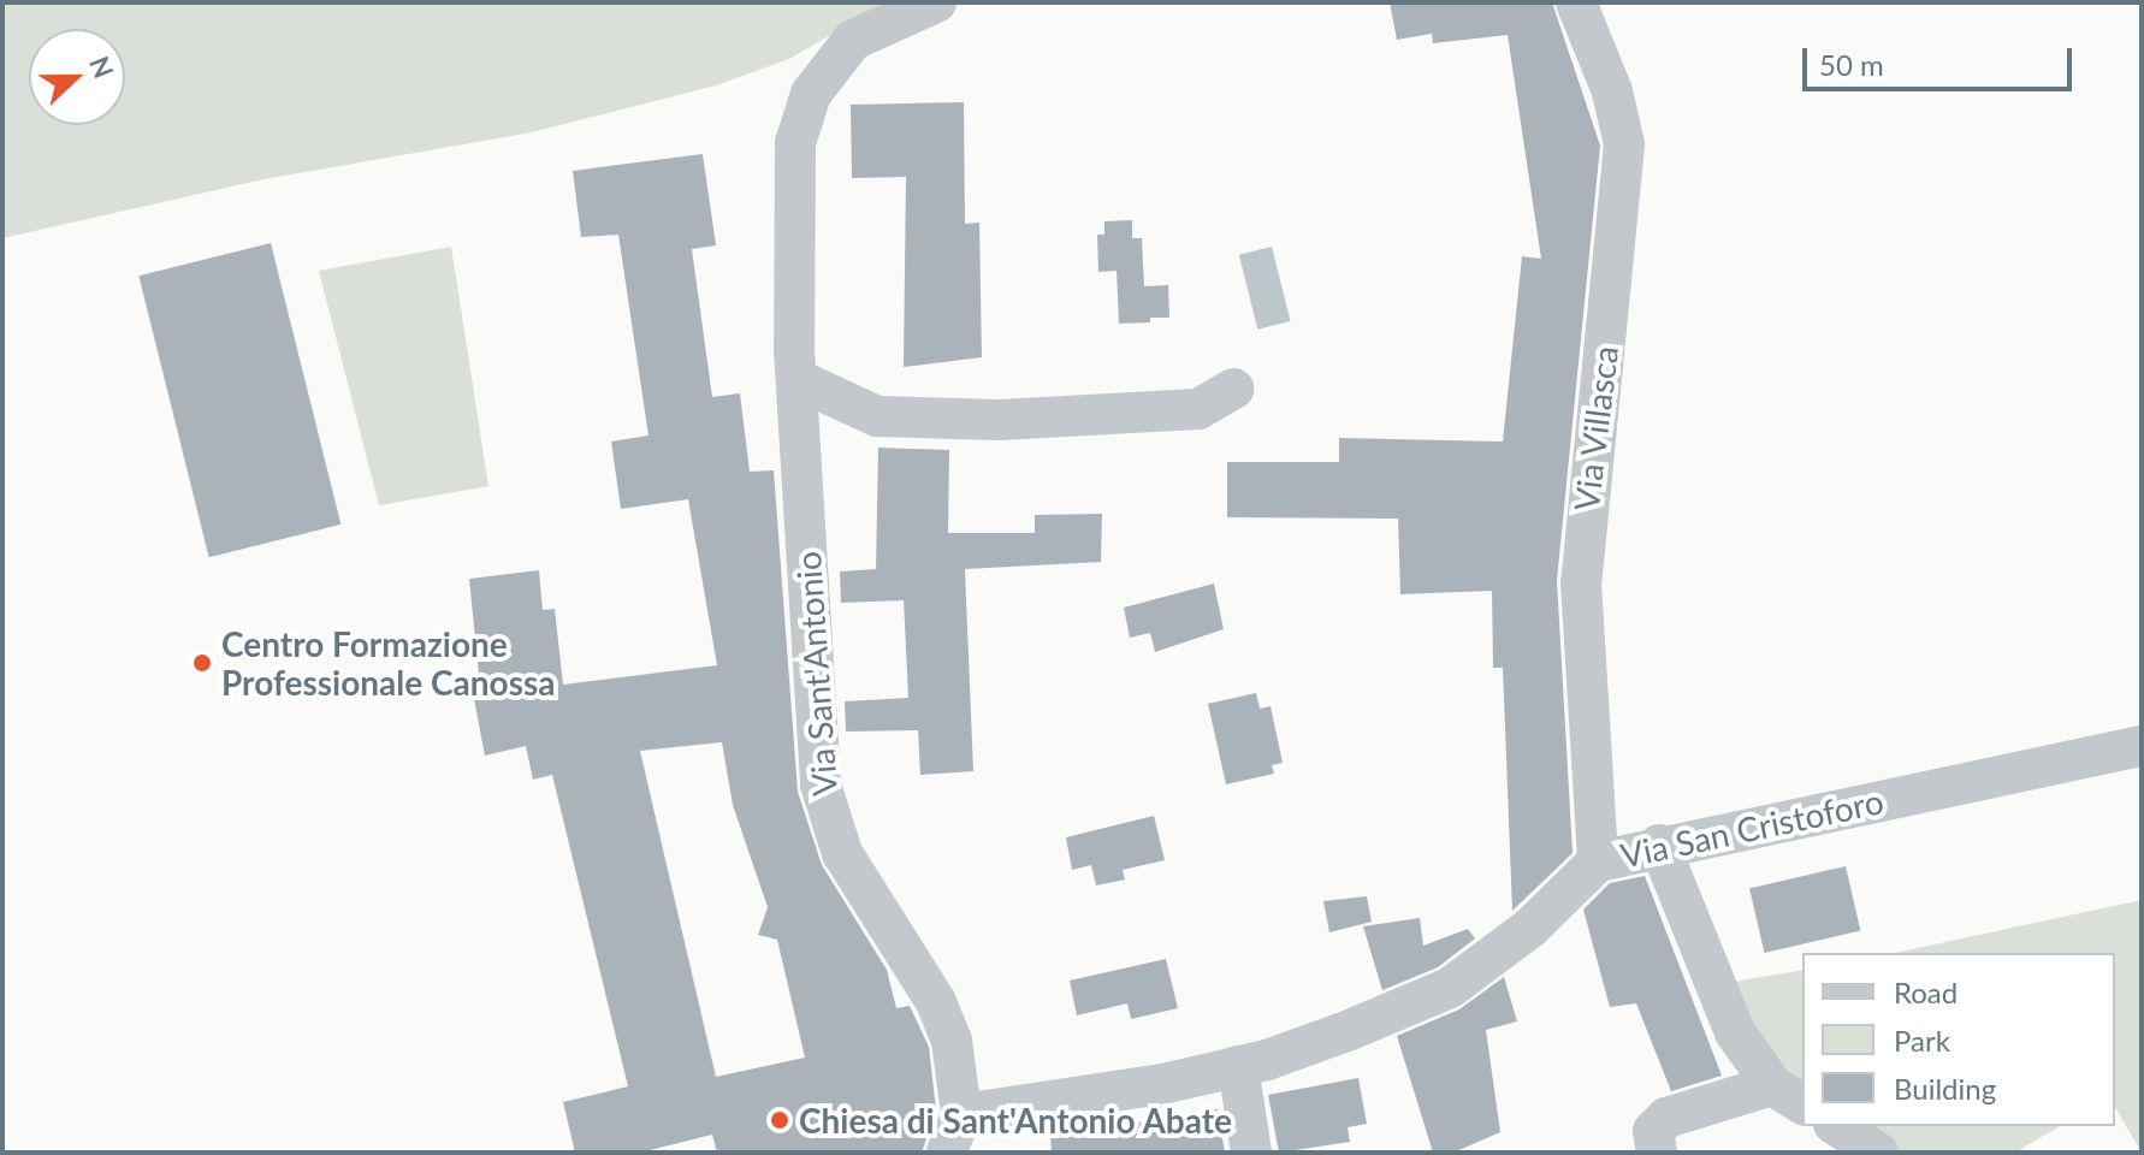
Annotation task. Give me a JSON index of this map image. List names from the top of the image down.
{
  "streets": {
    "street": ["Via Villasca", "Via Sant'Antonio", "Via San Cristoforo"]
  },
  "crossings": [
    ["Via Villasca", "Via San Cristoforo"],
    ["Via Sant'Antonio", "Via San Cristoforo"]
  ],
  "places": ["Centro Formazione Professionale Canossa", "Chiesa di Sant'Antonio Abate"],
  "legend": ["Road", "Park", "Building"],
  "scale_bar": "50 m",
  "north": "right"
}
